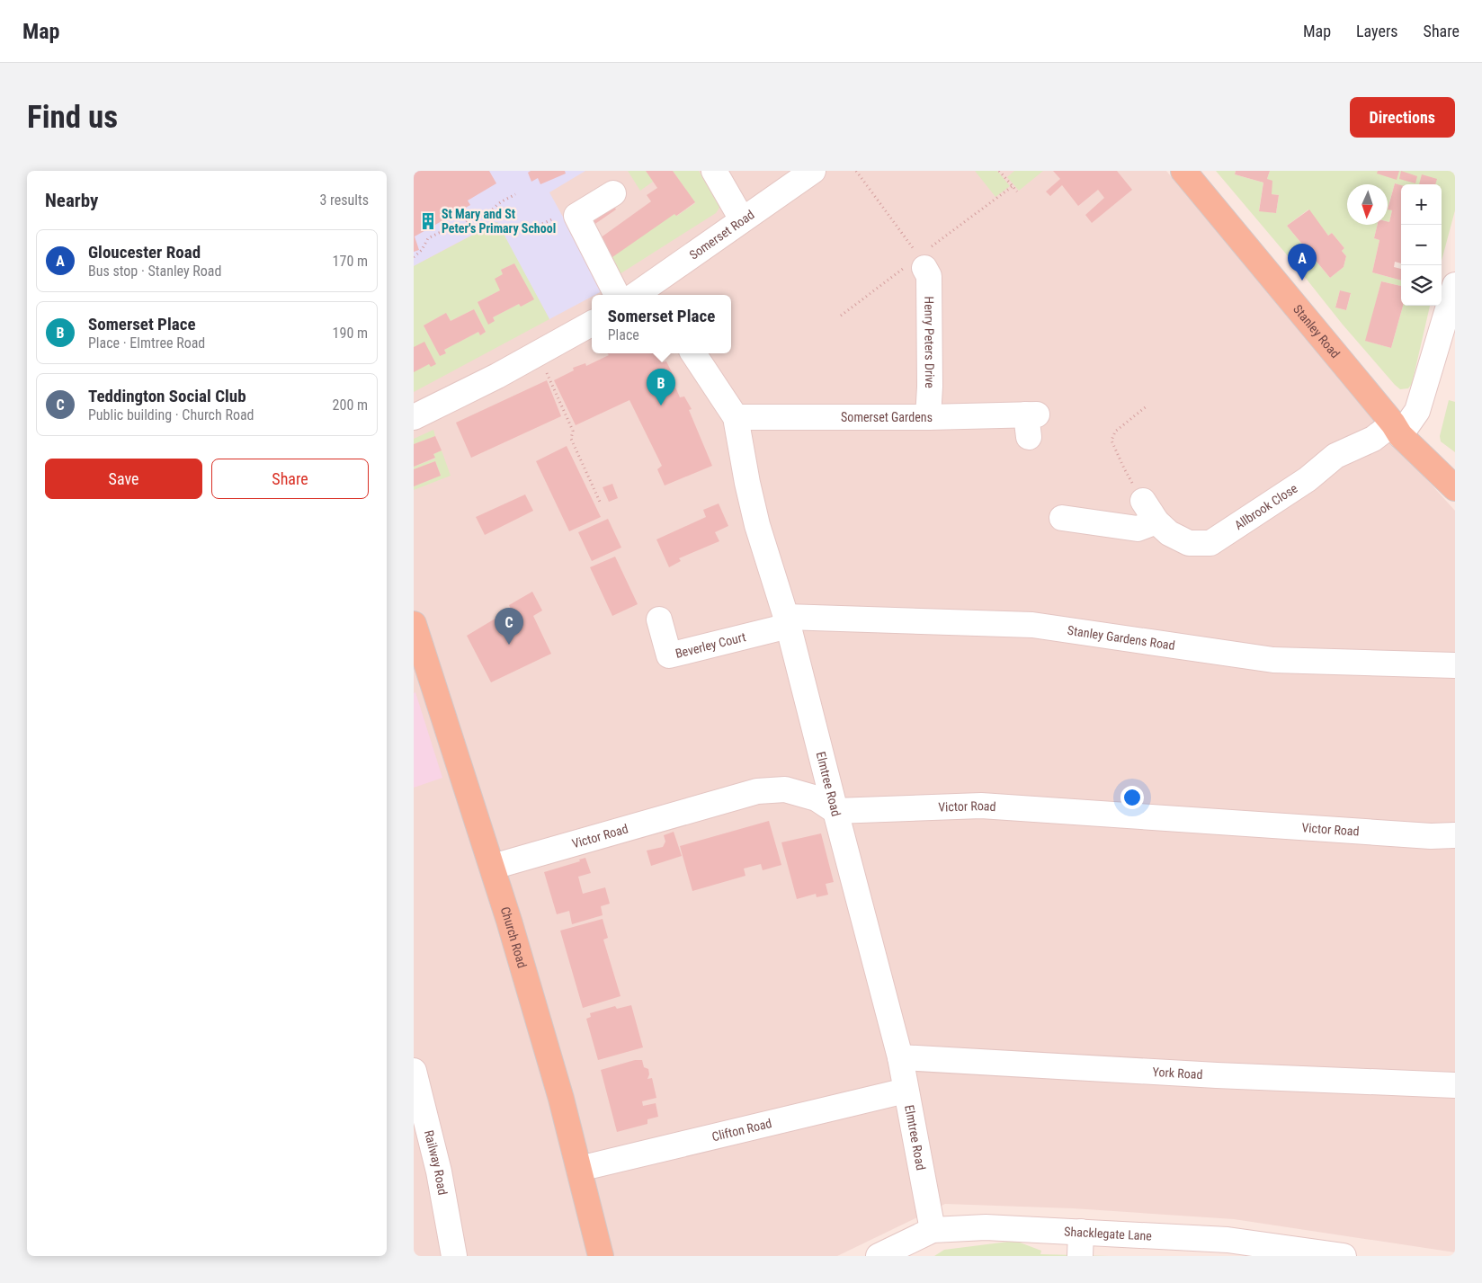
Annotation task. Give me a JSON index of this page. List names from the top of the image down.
{
  "streets": {
    "main road": ["Stanley Road", "Church Road"],
    "street": [
      "Somerset Road",
      "Henry Peters Drive",
      "Somerset Gardens",
      "Allbrook Close",
      "Stanley Gardens Road",
      "Beverley Court",
      "Elmtree Road",
      "Victor Road",
      "York Road",
      "Clifton Road",
      "Railway Road",
      "Shacklegate Lane"
    ]
  },
  "crossings": [
    ["Stanley Road", "Allbrook Close"],
    ["Henry Peters Drive", "Somerset Gardens"],
    ["Somerset Gardens", "Elmtree Road"],
    ["Stanley Gardens Road", "Beverley Court"],
    ["Stanley Gardens Road", "Elmtree Road"],
    ["Beverley Court", "Elmtree Road"],
    ["Elmtree Road", "Victor Road"],
    ["Elmtree Road", "York Road"],
    ["Elmtree Road", "Clifton Road"],
    ["Elmtree Road", "Shacklegate Lane"],
    ["Victor Road", "Church Road"],
    ["Church Road", "Clifton Road"]
  ],
  "places": {
    "building": ["St Mary and St Peter's Primary School"]
  },
  "north": "bottom",
  "page": {
    "header": "Map",
    "nav": ["Map", "Layers", "Share"],
    "buttons": [
      "Directions",
      ["Save", "Share"]
    ],
    "title": "Find us",
    "heading": ["Nearby", "3 results"],
    "map_buttons": ["+", "−"],
    "list": [
      {
        "mark": "A",
        "name": "Gloucester Road",
        "note": "Bus stop · Stanley Road",
        "value": "170 m"
      },
      {
        "mark": "B",
        "name": "Somerset Place",
        "note": "Place · Elmtree Road",
        "value": "190 m"
      },
      {
        "mark": "C",
        "name": "Teddington Social Club",
        "note": "Public building · Church Road",
        "value": "200 m"
      }
    ],
    "pins": ["A", "B", "C"],
    "popup": ["Somerset Place", "Place"]
  }
}
